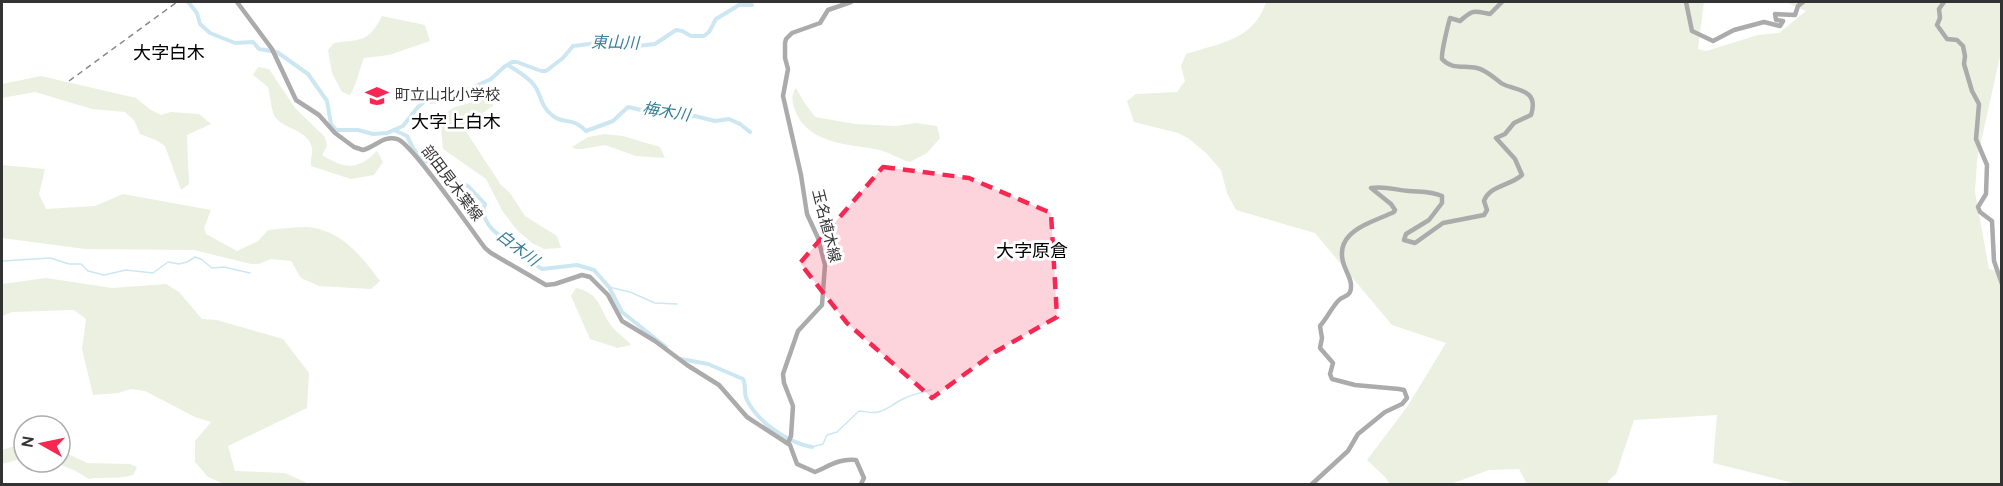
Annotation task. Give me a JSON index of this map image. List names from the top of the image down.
{
  "streets": {
    "main road": ["部田見木葉線", "玉名植木線"]
  },
  "crossings": [
    ["部田見木葉線", "玉名植木線"]
  ],
  "districts": ["大字白木", "大字上白木", "大字原倉"],
  "water": ["東山川", "梅木川", "白木川"],
  "places": {
    "school or university": ["町立山北小学校"]
  },
  "north": "left"
}
